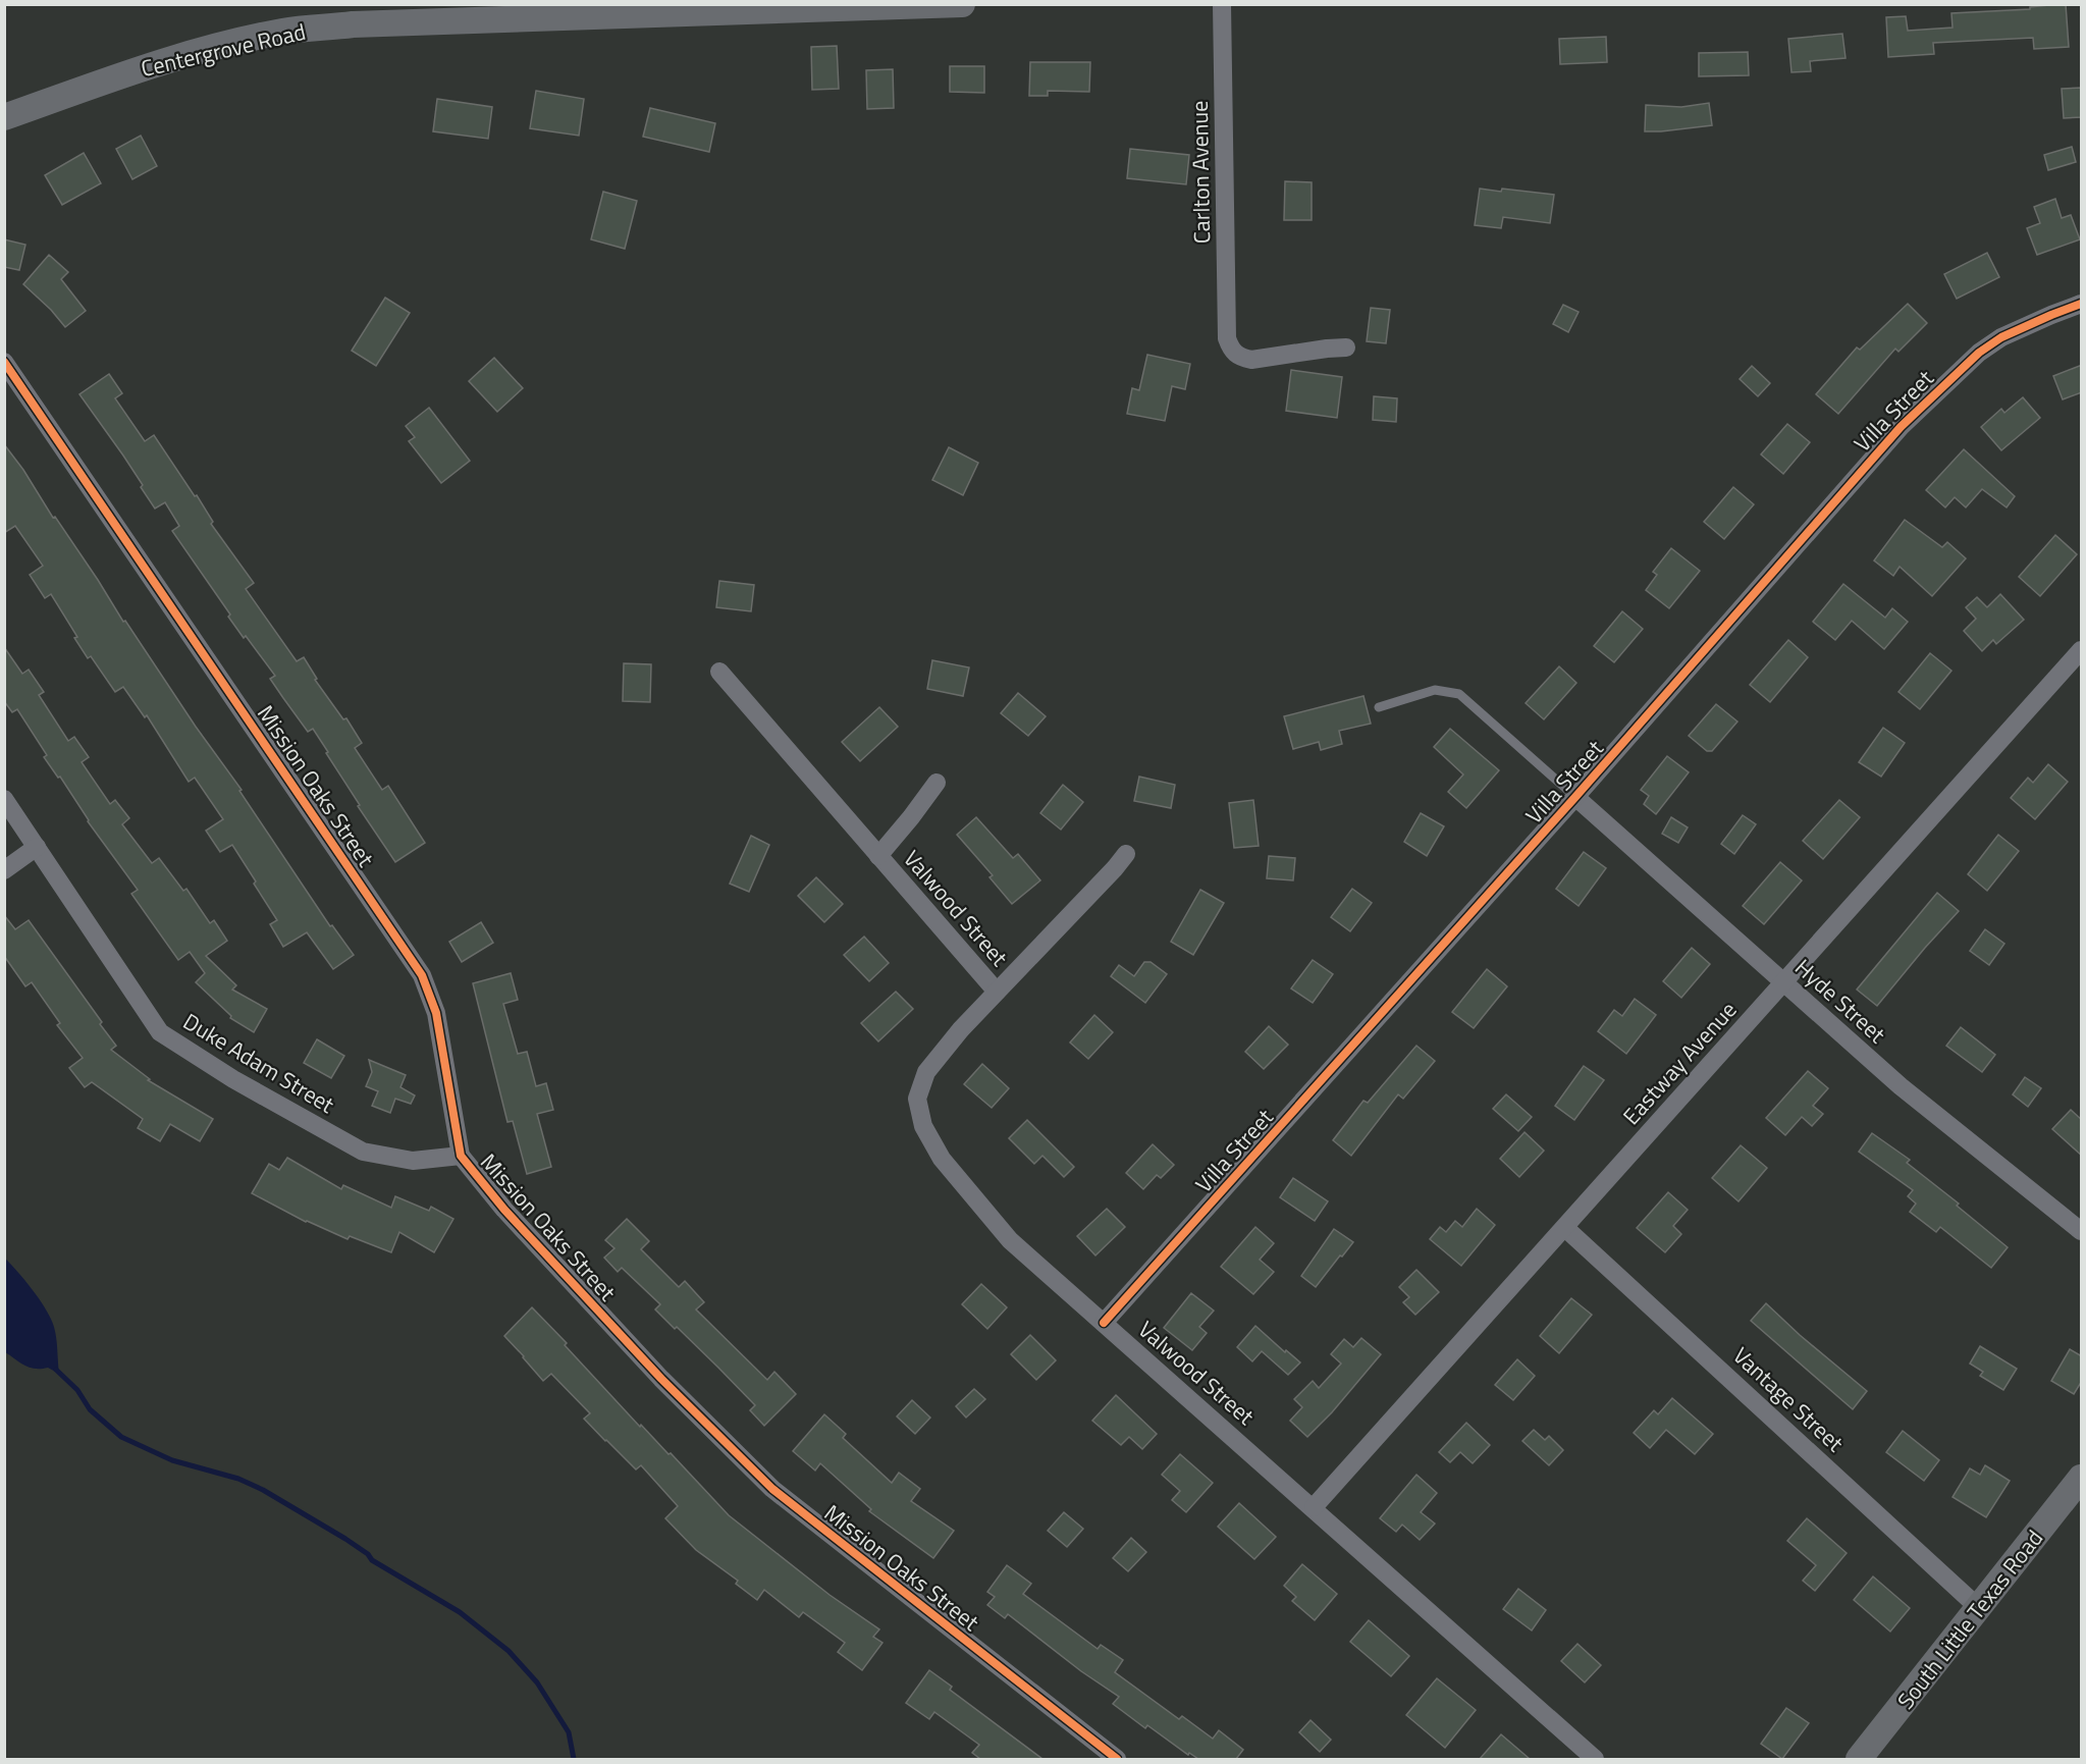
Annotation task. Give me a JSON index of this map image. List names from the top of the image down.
{
  "streets": {
    "street": [
      "Centergrove Road",
      "Carlton Avenue",
      "Villa Street",
      "Mission Oaks Street",
      "Valwood Street",
      "Hyde Street",
      "Duke Adam Street",
      "Eastway Avenue",
      "Vantage Street",
      "South Little Texas Road"
    ]
  },
  "crossings": [
    ["Villa Street", "Valwood Street"],
    ["Villa Street", "Hyde Street"],
    ["Mission Oaks Street", "Duke Adam Street"],
    ["Valwood Street", "Eastway Avenue"],
    ["Hyde Street", "Eastway Avenue"],
    ["Eastway Avenue", "Vantage Street"],
    ["Vantage Street", "South Little Texas Road"]
  ]
}
